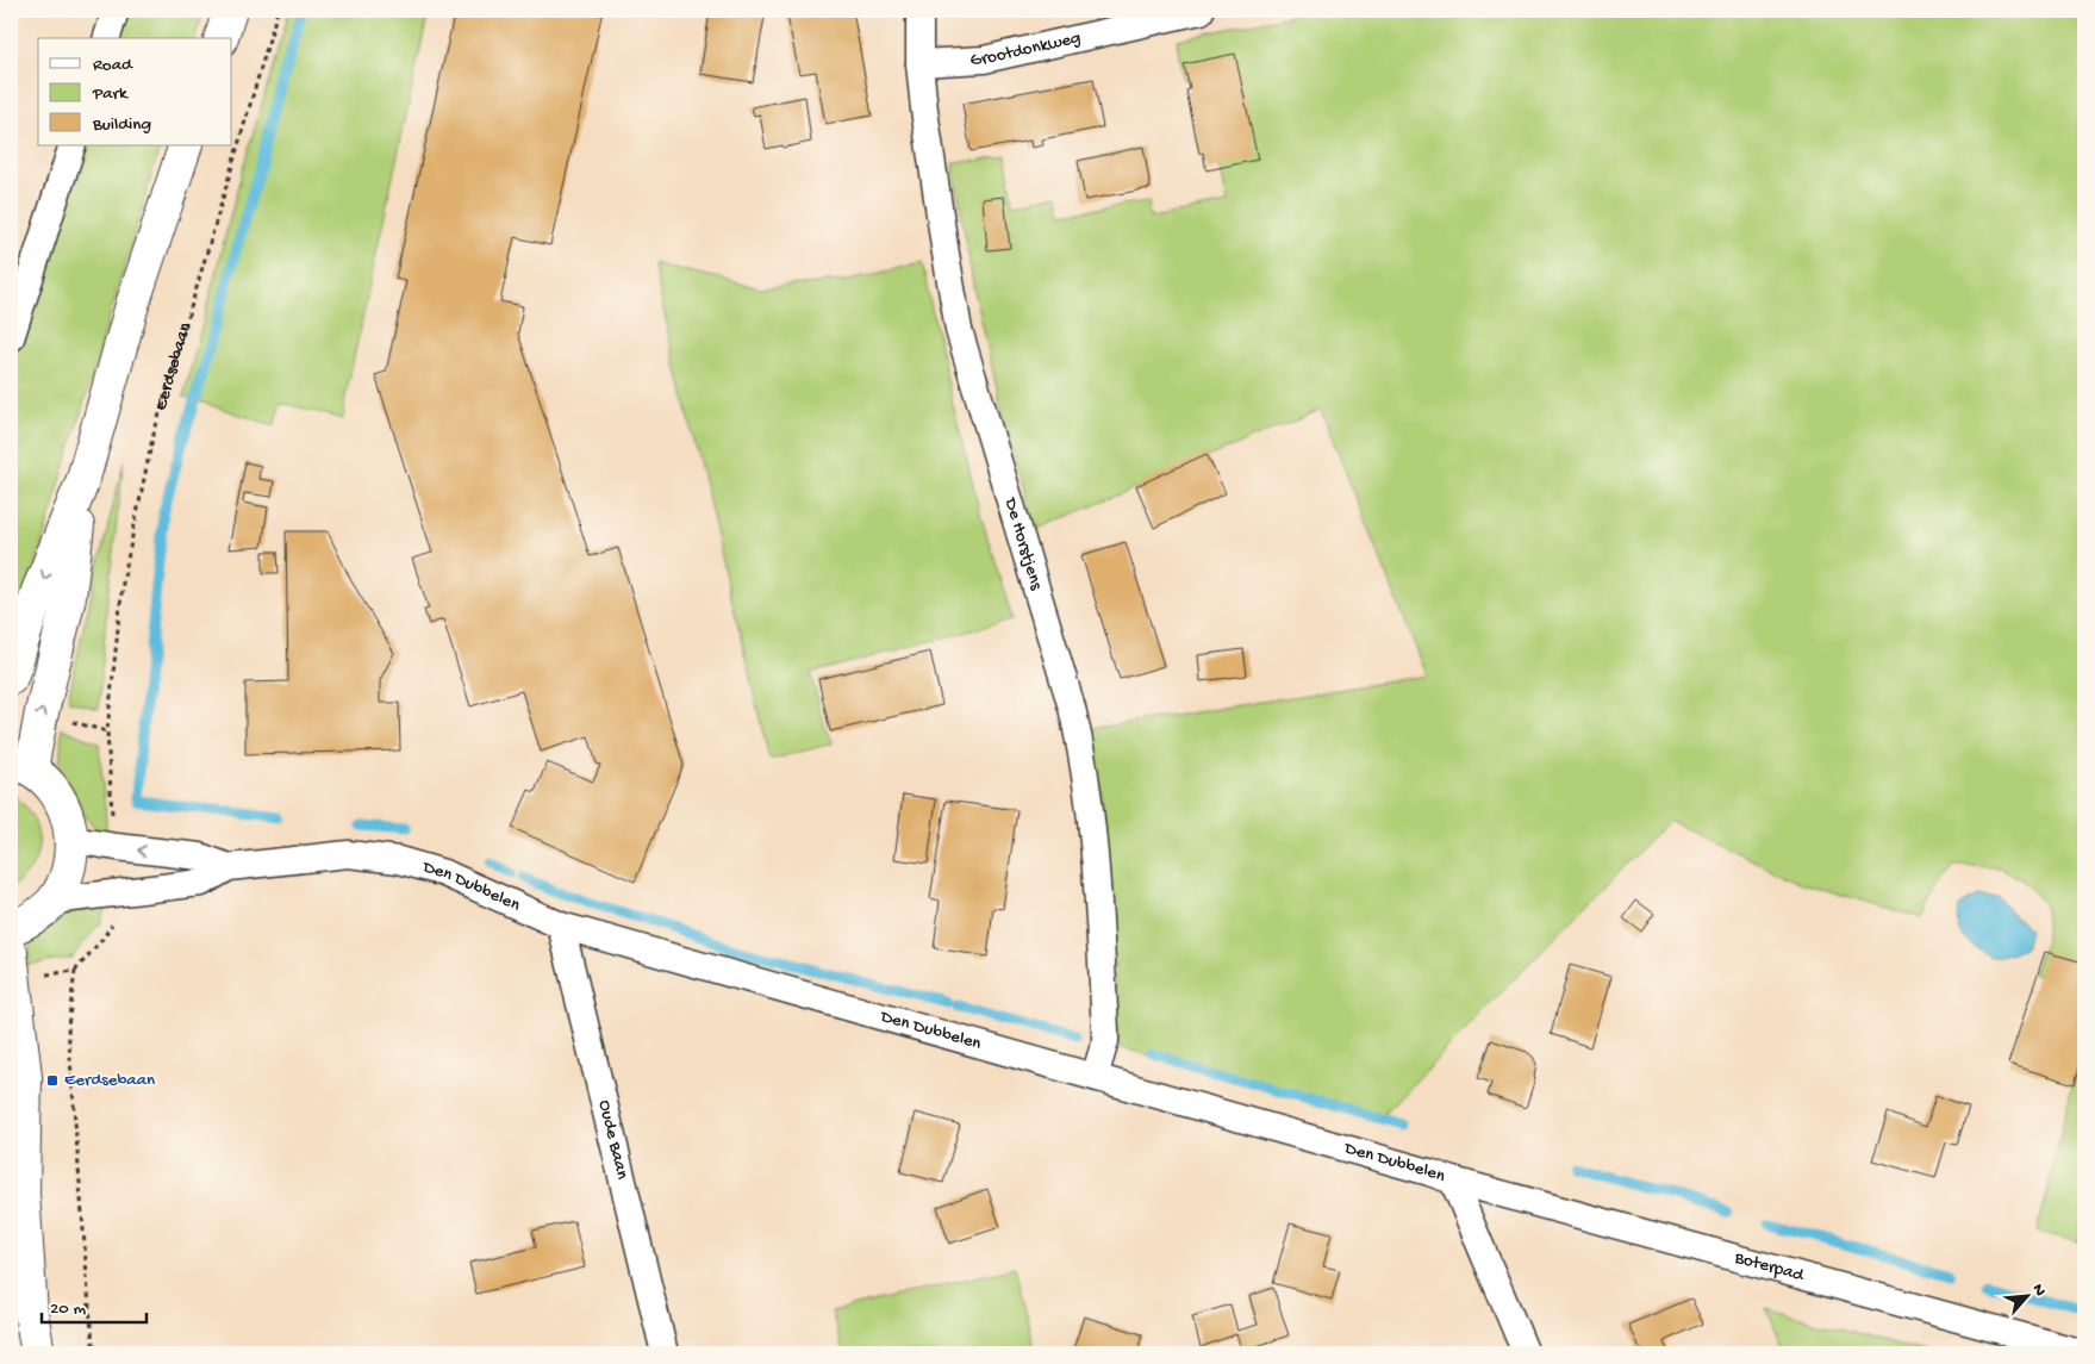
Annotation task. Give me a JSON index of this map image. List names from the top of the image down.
{
  "streets": {
    "street": [
      "Grootdonkweg",
      "De Horstjens",
      "Den Dubbelen",
      "Oude Baan",
      "Boterpad"
    ],
    "path": ["Eerdsebaan"]
  },
  "crossings": [
    ["Grootdonkweg", "De Horstjens"],
    ["De Horstjens", "Den Dubbelen"],
    ["Den Dubbelen", "Oude Baan"],
    ["Den Dubbelen", "Boterpad"]
  ],
  "places": {
    "transit": ["Eerdsebaan"]
  },
  "legend": ["Road", "Park", "Building"],
  "scale_bar": "20 m",
  "north": "top right"
}
